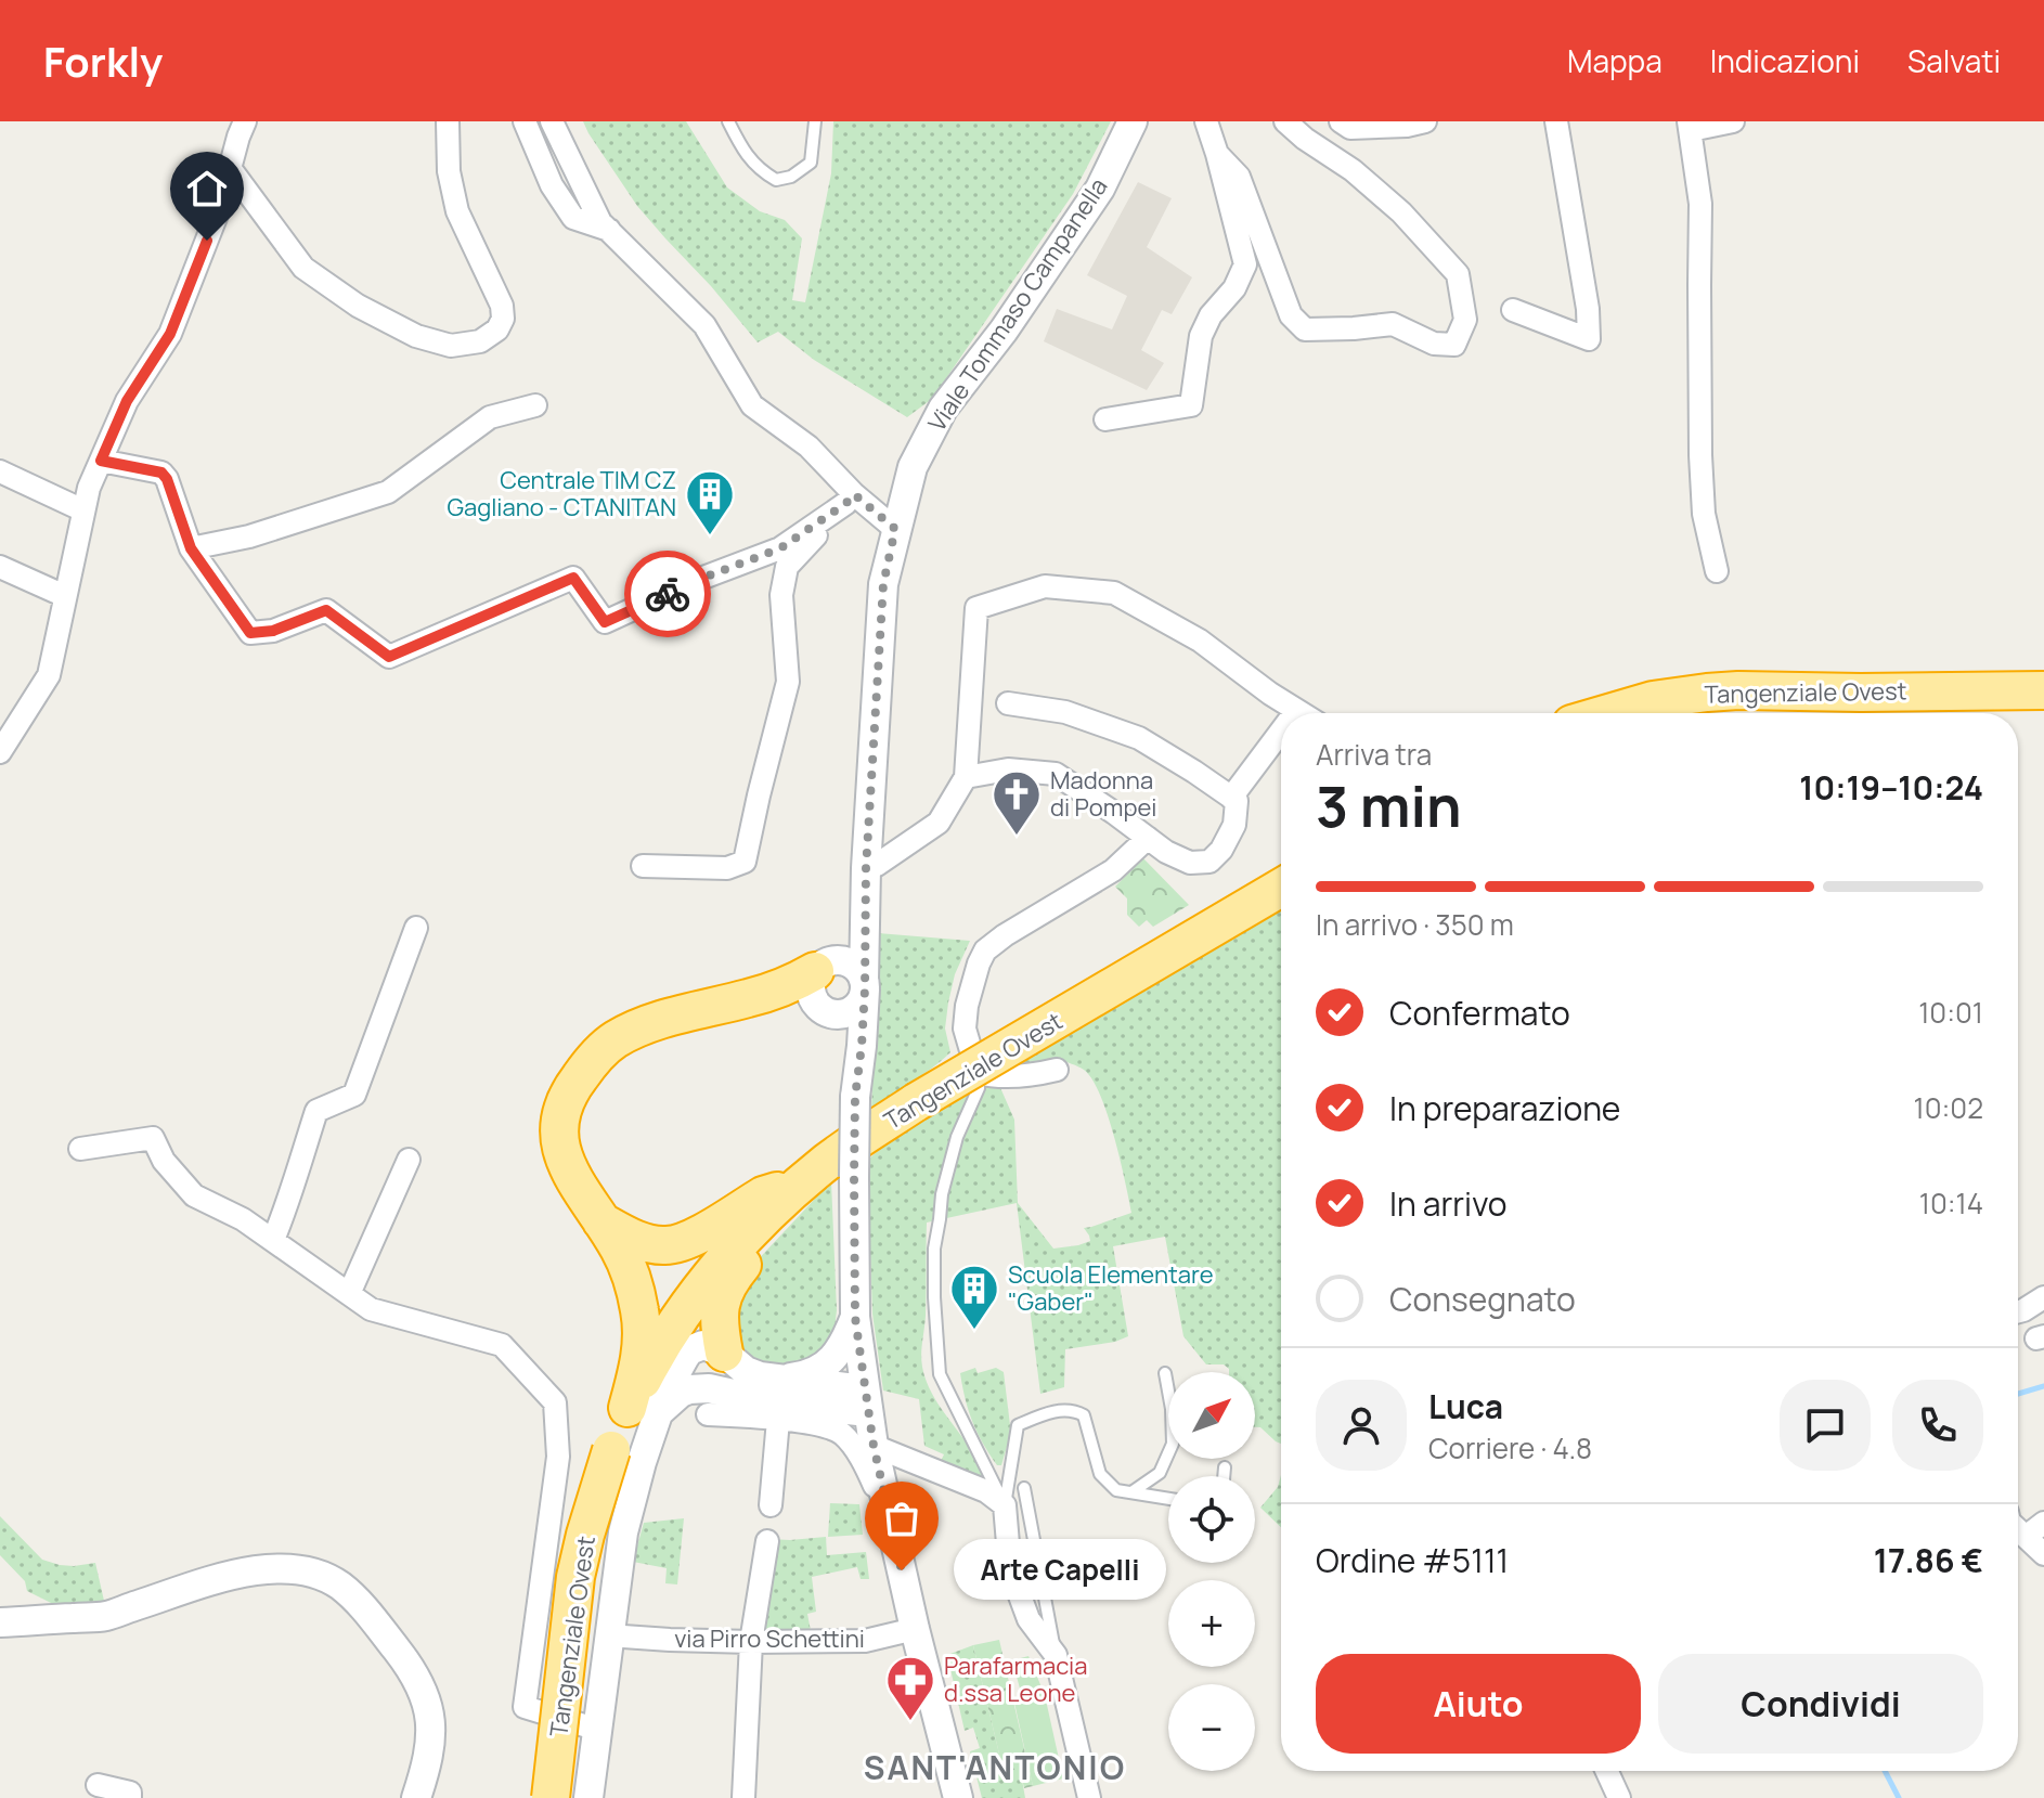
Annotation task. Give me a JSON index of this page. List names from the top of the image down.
{
  "streets": {
    "highway": ["Tangenziale Ovest"],
    "street": ["Viale Tommaso Campanella", "via Pirro Schettini"]
  },
  "crossings": [
    ["Viale Tommaso Campanella", "via Pirro Schettini"]
  ],
  "districts": ["SANT'ANTONIO"],
  "places": {
    "building": ["Centrale TIM CZ Gagliano - CTANITAN", "Scuola Elementare \"Gaber\""],
    "church": ["Madonna di Pompei"],
    "other": ["Arte Capelli"],
    "pharmacy": ["Parafarmacia d.ssa Leone"]
  },
  "north": "top right",
  "page": {
    "header": "Forkly",
    "nav": ["Mappa", "Indicazioni", "Salvati"],
    "heading": ["3 min", "Arriva tra", "10:19–10:24"],
    "panel": [
      "Luca",
      "Corriere · 4.8",
      "Ordine #5111",
      "17.86 €"
    ],
    "bar": "In arrivo · 350 m",
    "list": [
      ["Confermato", "10:01"],
      ["In preparazione", "10:02"],
      ["In arrivo", "10:14"],
      "Consegnato"
    ],
    "map_buttons": ["+", "−"],
    "bubble": "Arte Capelli",
    "buttons": ["Aiuto", "Condividi"]
  }
}
